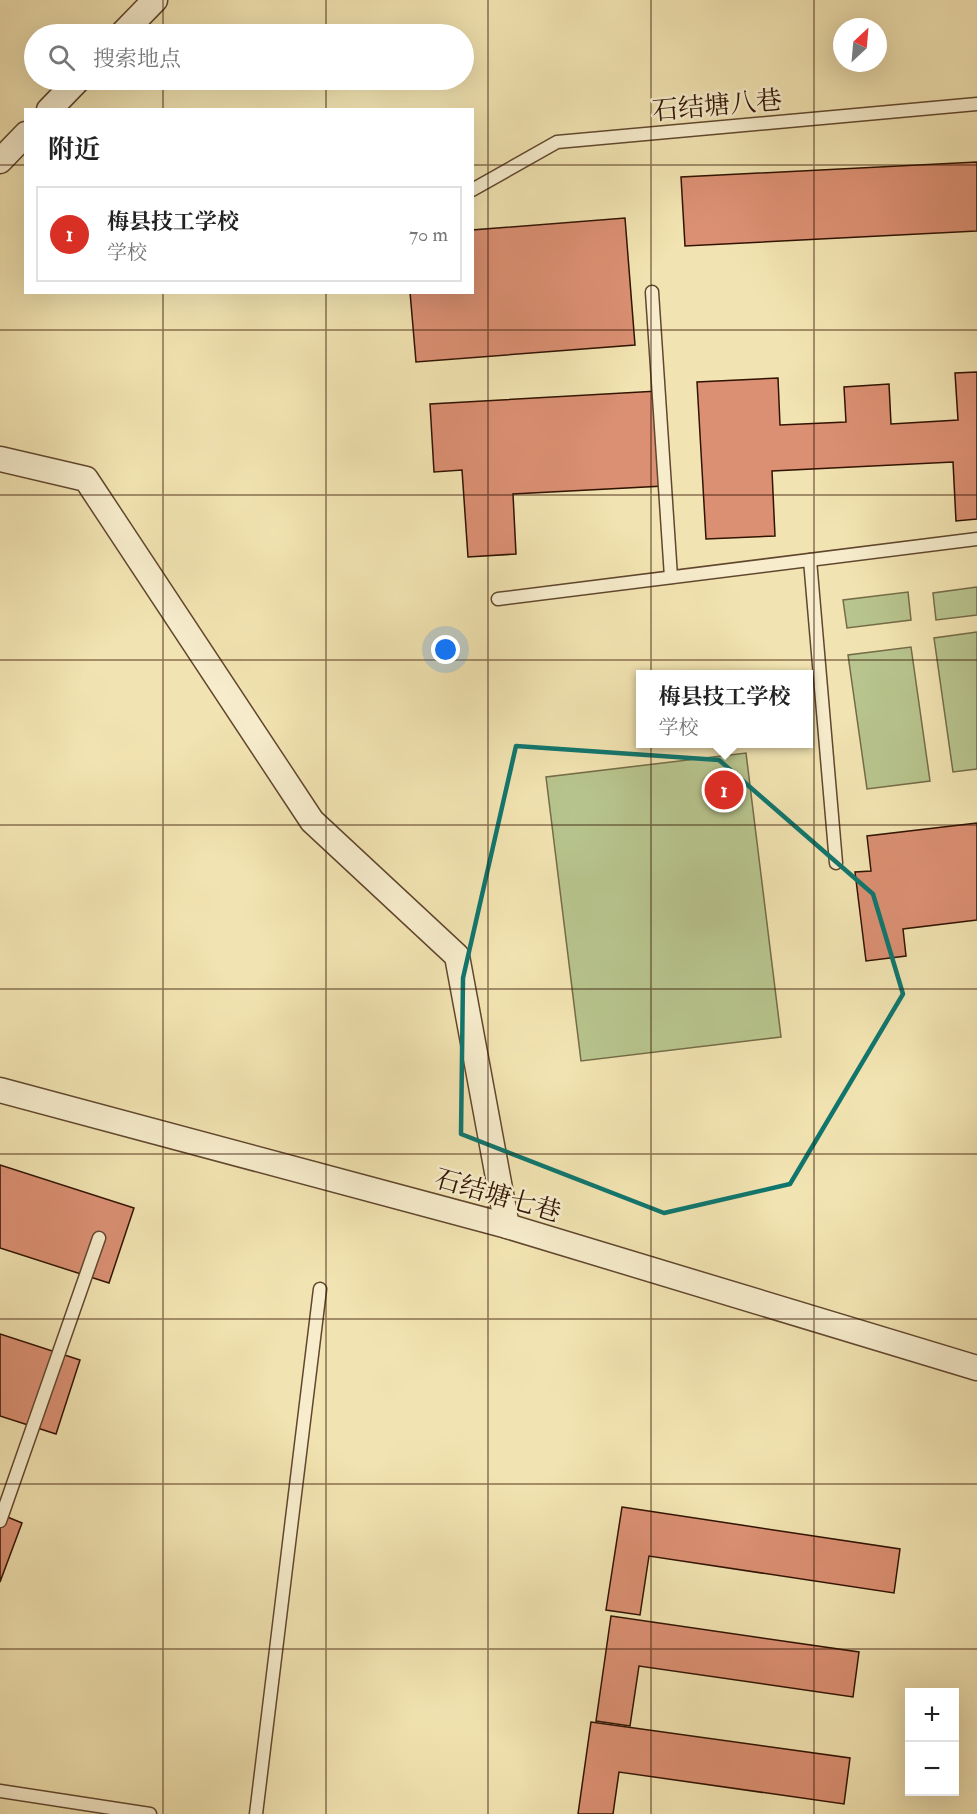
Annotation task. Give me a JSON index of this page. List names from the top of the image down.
{
  "streets": {
    "street": ["石结塘七巷"],
    "lane": ["石结塘八巷"]
  },
  "north": "top right",
  "page": {
    "search": "搜索地点",
    "heading": "附近",
    "list": [
      {
        "mark": "1",
        "name": "梅县技工学校",
        "note": "学校",
        "value": "70 m"
      }
    ],
    "popup": ["梅县技工学校", "学校"],
    "pins": "1",
    "map_buttons": ["+", "−"]
  }
}
